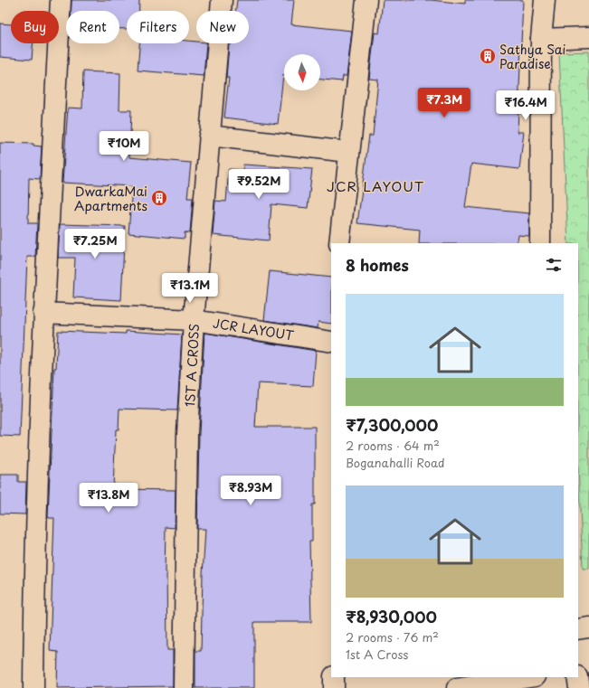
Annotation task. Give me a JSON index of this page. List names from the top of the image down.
{
  "streets": {
    "street": ["JCR LAYOUT", "1ST A CROSS"]
  },
  "crossings": [
    ["JCR LAYOUT", "1ST A CROSS"]
  ],
  "districts": ["JCR LAYOUT"],
  "places": {
    "building": ["Sathya Sai Paradise", "DwarkaMai Apartments"]
  },
  "north": "bottom",
  "page": {
    "chip": [
      "Buy",
      "Rent",
      "Filters",
      "New"
    ],
    "price": [
      "₹7.3M",
      "₹16.4M",
      "₹10M",
      "₹9.52M",
      "₹7.25M",
      "₹13.1M",
      "₹8.93M",
      "₹13.8M"
    ],
    "heading": "8 homes",
    "list": [
      {
        "name": "₹7,300,000",
        "note": "2 rooms · 64 m² · Boganahalli Road"
      },
      {
        "name": "₹8,930,000",
        "note": "2 rooms · 76 m² · 1st A Cross"
      }
    ]
  }
}
